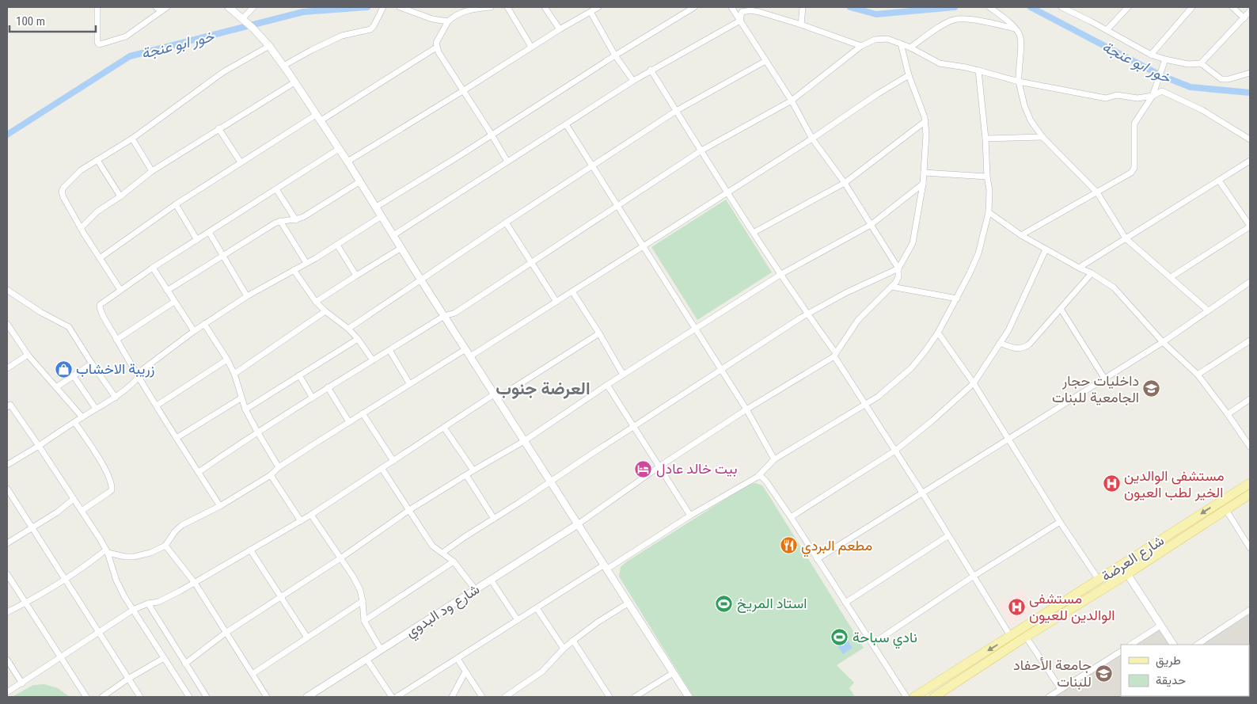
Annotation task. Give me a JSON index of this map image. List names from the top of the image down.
{
  "streets": {
    "main road": ["شارع العرضة"],
    "street": ["شارع ود البدوي"]
  },
  "districts": ["العرضة جنوب"],
  "water": ["خور ابو عنجة"],
  "places": {
    "shop": ["زريبة الاخشاب"],
    "school or university": ["داخليات حجار الجامعية للبنات", "جامعة الأحفاد للبنات"],
    "hotel": ["بيت خالد عادل"],
    "hospital": ["مستشفى الوالدين الخير لطب العيون", "مستشفى الوالدين للعيون"],
    "restaurant": ["مطعم البردي"],
    "sports": ["استاد المريخ", "نادي سباحة"]
  },
  "legend": ["طريق", "حديقة"],
  "scale_bar": "100 m"
}
